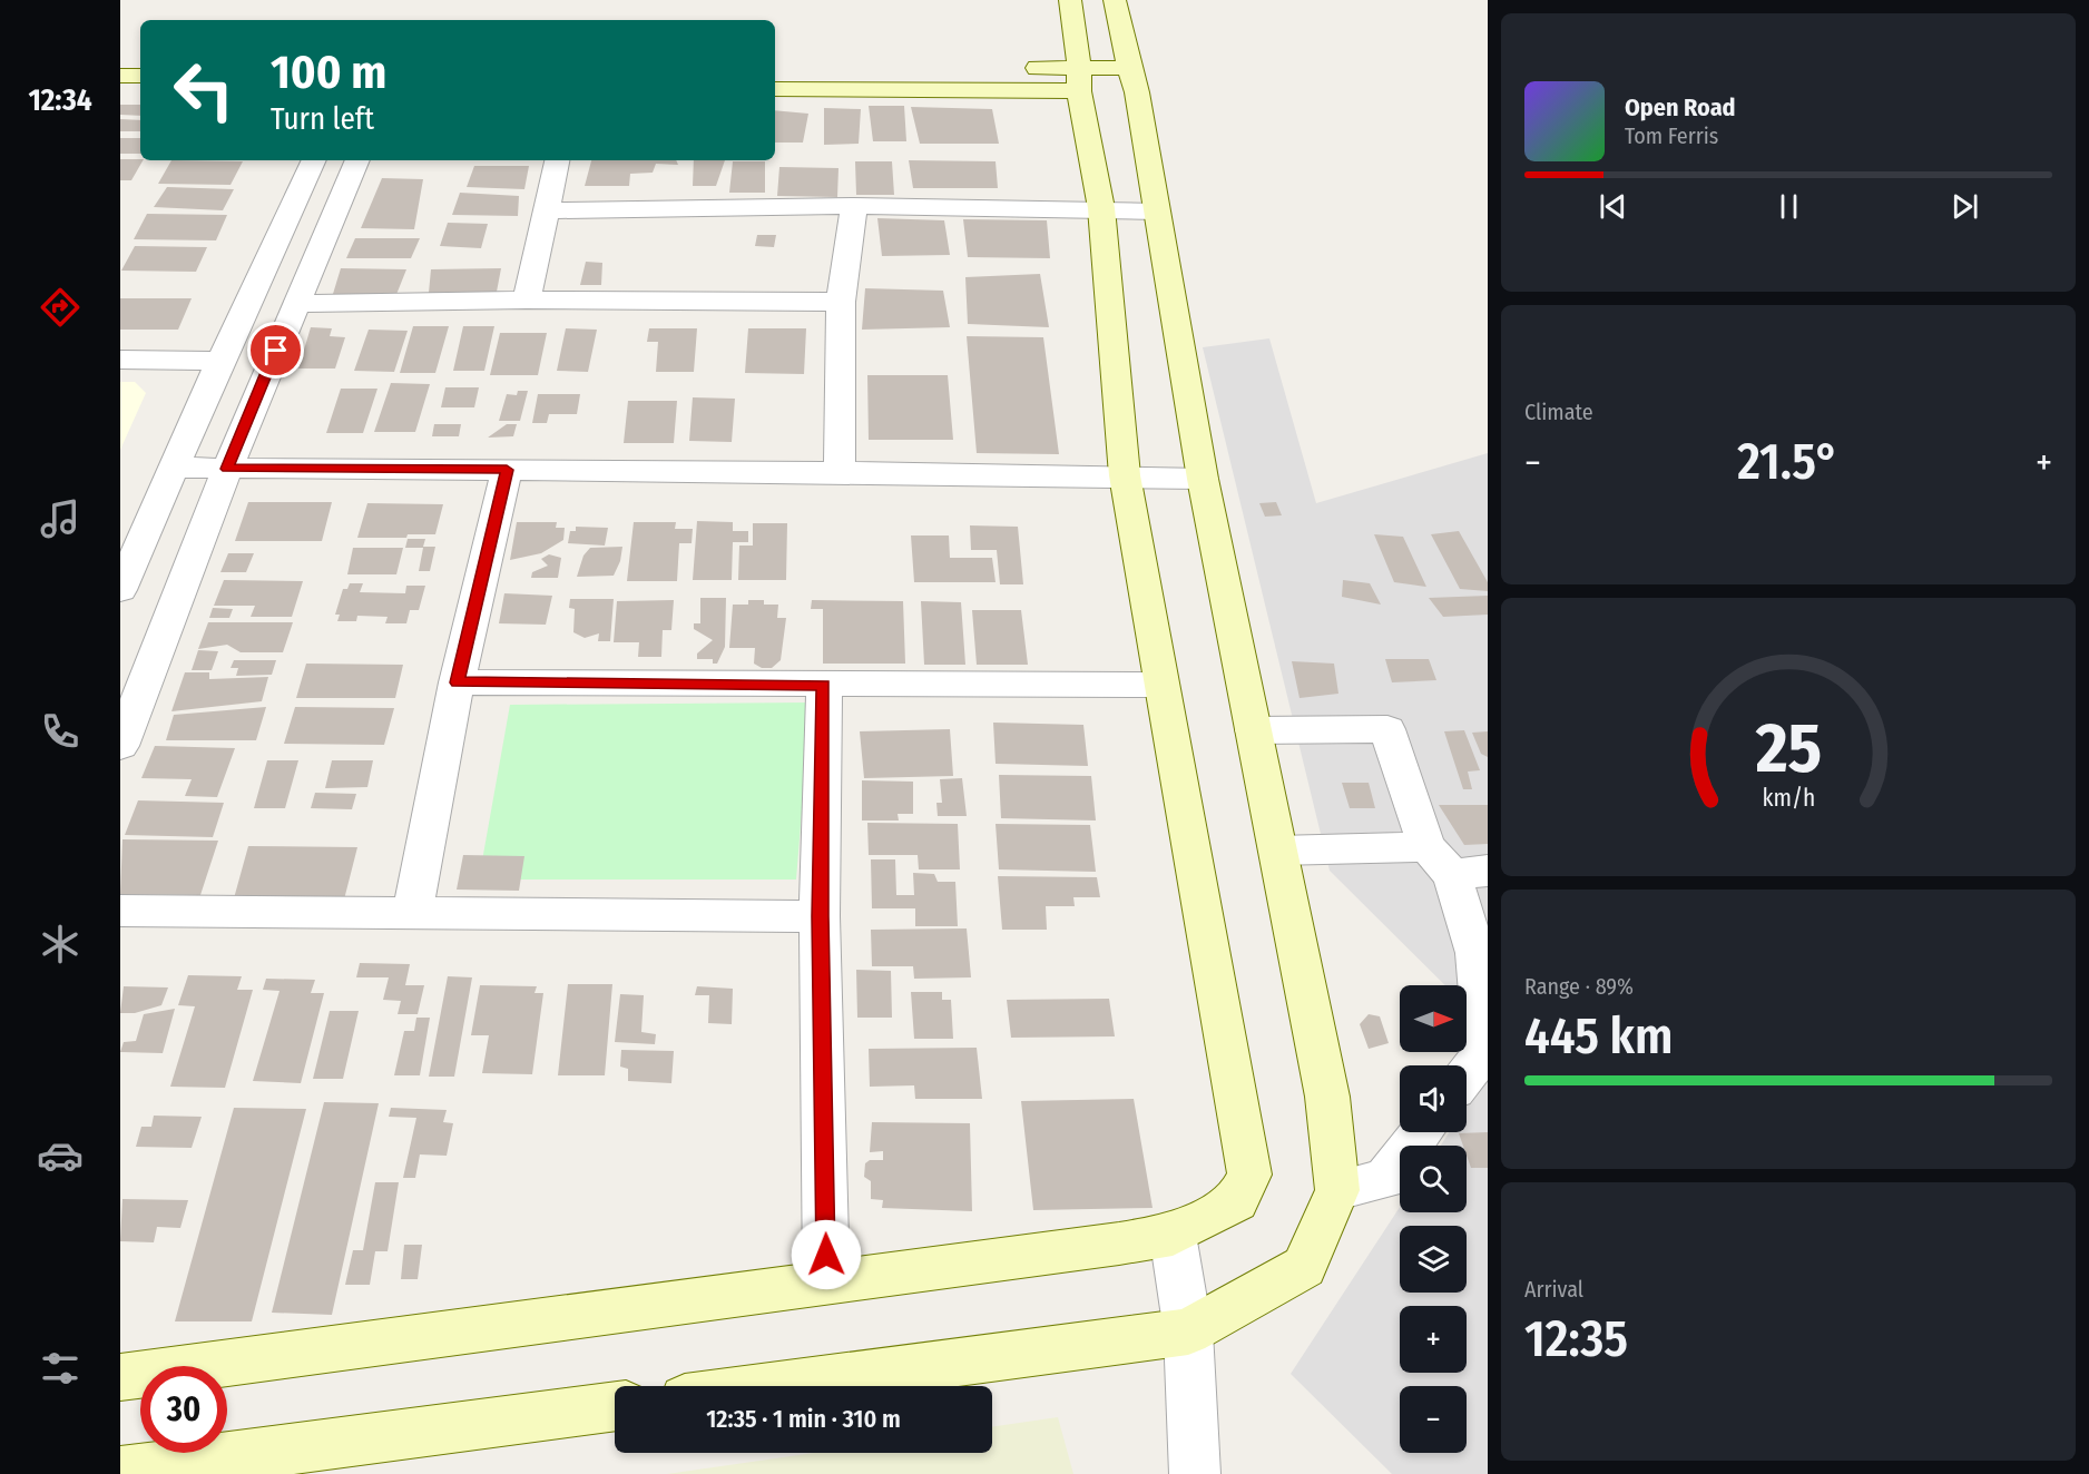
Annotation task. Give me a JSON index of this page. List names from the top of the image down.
{
  "north": "right",
  "page": {
    "tabs": "12:34",
    "turn": ["100 m", "Turn left"],
    "song": ["Open Road", "Tom Ferris"],
    "tile": [
      "Climate",
      ["Range · 89%", "445 km"],
      ["Arrival", "12:35"]
    ],
    "heat": ["−", "21.5°", "+"],
    "map_buttons": ["+", "−"],
    "limit": "30",
    "trip": "12:35 · 1 min · 310 m",
    "gauge": ["25", "km/h"]
  }
}
